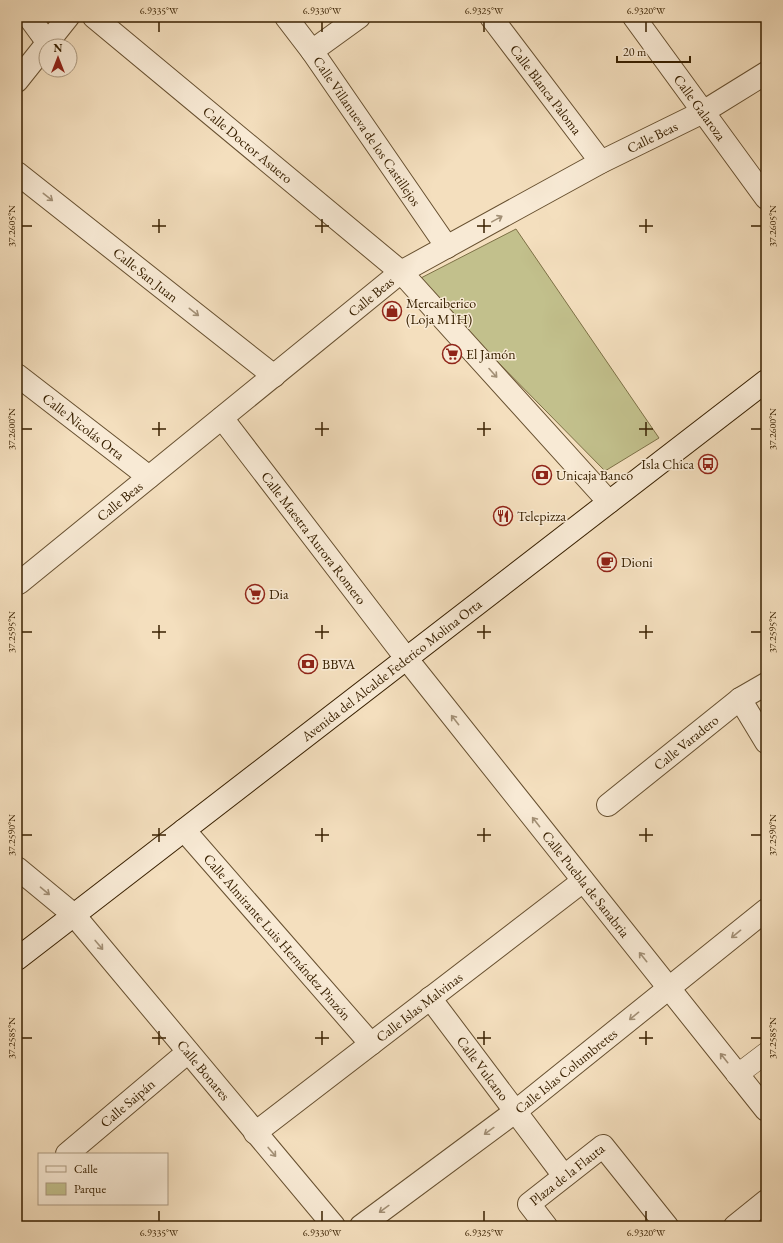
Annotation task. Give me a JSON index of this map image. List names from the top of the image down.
{
  "streets": {
    "street": [
      "Calle Blanca Paloma",
      "Calle Galaroza",
      "Calle Villanueva de los Castillejos",
      "Calle Beas",
      "Calle Doctor Asuero",
      "Calle San Juan",
      "Calle Nicolás Orta",
      "Calle Maestra Aurora Romero",
      "Avenida del Alcalde Federico Molina Orta",
      "Calle Varadero",
      "Calle Puebla de Sanabria",
      "Calle Almirante Luis Hernández Pinzón",
      "Calle Islas Malvinas",
      "Calle Vulcano",
      "Calle Bonares",
      "Calle Islas Columbretes",
      "Calle Saipán",
      "Plaza de la Flauta"
    ]
  },
  "crossings": [
    ["Calle Blanca Paloma", "Calle Beas"],
    ["Calle Galaroza", "Calle Beas"],
    ["Calle Villanueva de los Castillejos", "Calle Beas"],
    ["Calle Beas", "Calle Doctor Asuero"],
    ["Calle Beas", "Calle San Juan"],
    ["Calle Beas", "Calle Nicolás Orta"],
    ["Calle Beas", "Calle Maestra Aurora Romero"],
    ["Calle Doctor Asuero", "Avenida del Alcalde Federico Molina Orta"],
    ["Calle Maestra Aurora Romero", "Avenida del Alcalde Federico Molina Orta"],
    ["Calle Maestra Aurora Romero", "Calle Puebla de Sanabria"],
    ["Avenida del Alcalde Federico Molina Orta", "Calle Puebla de Sanabria"],
    ["Avenida del Alcalde Federico Molina Orta", "Calle Almirante Luis Hernández Pinzón"],
    ["Avenida del Alcalde Federico Molina Orta", "Calle Bonares"],
    ["Calle Puebla de Sanabria", "Calle Islas Malvinas"],
    ["Calle Puebla de Sanabria", "Calle Islas Columbretes"],
    ["Calle Almirante Luis Hernández Pinzón", "Calle Islas Malvinas"],
    ["Calle Islas Malvinas", "Calle Vulcano"],
    ["Calle Islas Malvinas", "Calle Bonares"],
    ["Calle Vulcano", "Calle Islas Columbretes"],
    ["Calle Vulcano", "Plaza de la Flauta"],
    ["Calle Bonares", "Calle Saipán"]
  ],
  "one_way": [
    "Calle Doctor Asuero",
    "Calle San Juan",
    "Calle Puebla de Sanabria",
    "Calle Bonares",
    "Calle Islas Columbretes"
  ],
  "places": {
    "shop": ["Mercaiberico (Loja M1H)"],
    "supermarket": ["El Jamón", "Dia"],
    "bus stop": ["Isla Chica"],
    "bank": ["Unicaja Banco", "BBVA"],
    "restaurant": ["Telepizza"],
    "cafe": ["Dioni"]
  },
  "legend": ["Calle", "Parque"],
  "scale_bar": "20 m",
  "north": "top",
  "coordinates": [
    "6.9335°W",
    "6.9330°W",
    "6.9325°W",
    "6.9320°W",
    "37.2605°N",
    "37.2600°N",
    "37.2595°N",
    "37.2590°N",
    "37.2585°N"
  ]
}
